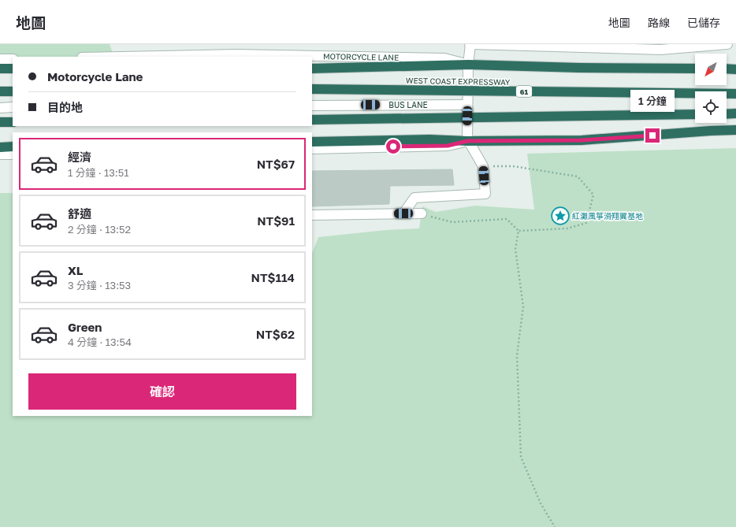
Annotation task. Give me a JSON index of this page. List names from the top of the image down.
{
  "streets": {
    "highway": ["WEST COAST EXPRESSWAY", "61"],
    "street": ["MOTORCYCLE LANE", "BUS LANE"]
  },
  "places": {
    "place": ["紅灘風箏滑翔翼基地"]
  },
  "north": "bottom left",
  "page": {
    "header": "地圖",
    "nav": ["地圖", "路線", "已儲存"],
    "banner": ["Motorcycle Lane", "目的地"],
    "bubble": "1 分鐘",
    "list": [
      {
        "name": "經濟",
        "note": "1 分鐘 · 13:51",
        "value": "NT$67"
      },
      {
        "name": "舒適",
        "note": "2 分鐘 · 13:52",
        "value": "NT$91"
      },
      {
        "name": "XL",
        "note": "3 分鐘 · 13:53",
        "value": "NT$114"
      },
      {
        "name": "Green",
        "note": "4 分鐘 · 13:54",
        "value": "NT$62"
      }
    ],
    "buttons": "確認"
  }
}
